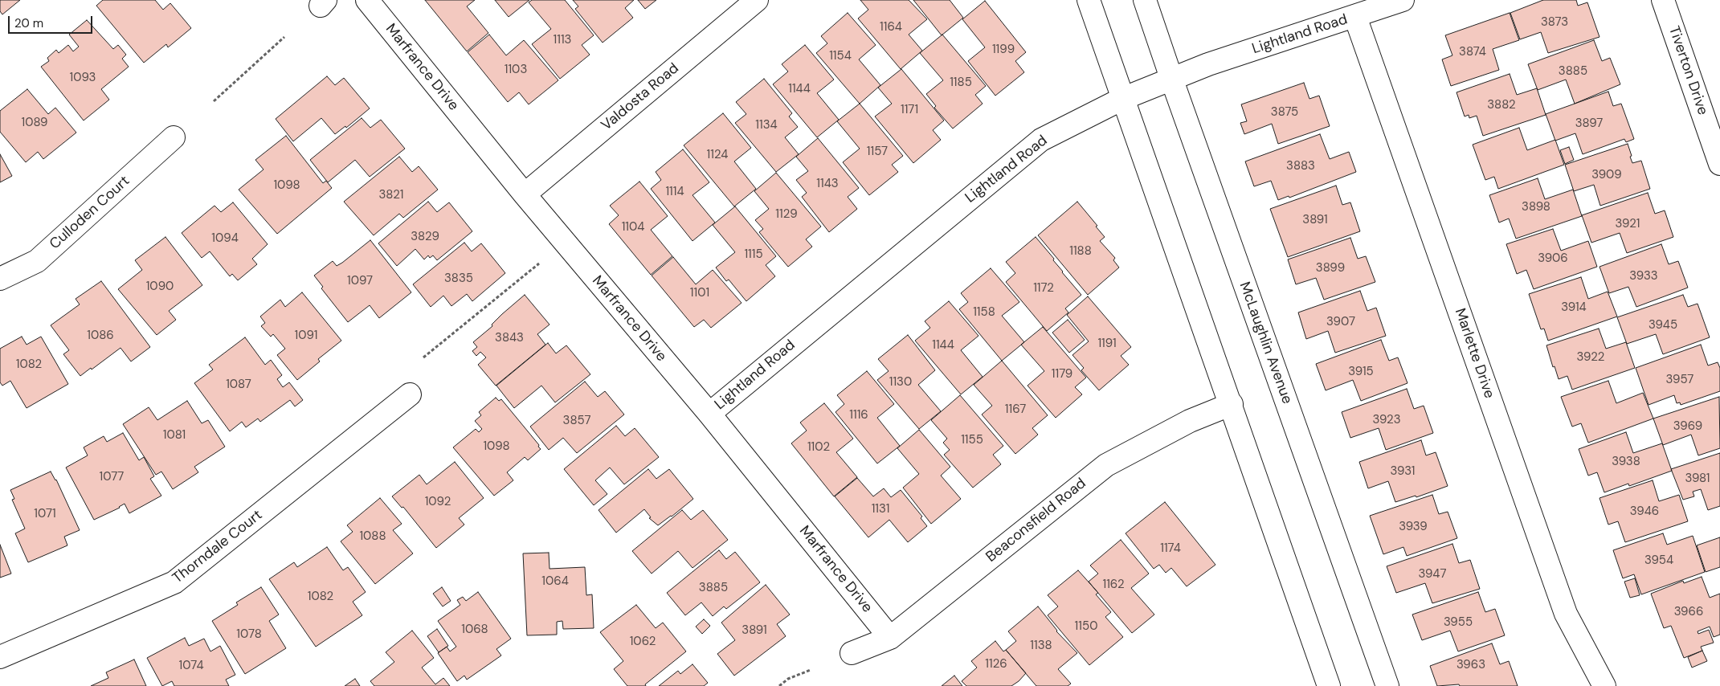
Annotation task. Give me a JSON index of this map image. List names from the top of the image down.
{
  "streets": {
    "street": [
      "Lightland Road",
      "Marfrance Drive",
      "Tiverton Drive",
      "Valdosta Road",
      "Culloden Court",
      "McLaughlin Avenue",
      "Marlette Drive",
      "Beaconsfield Road",
      "Thorndale Court"
    ]
  },
  "crossings": [
    ["Lightland Road", "Marfrance Drive"],
    ["Lightland Road", "McLaughlin Avenue"],
    ["Lightland Road", "Marlette Drive"],
    ["Marfrance Drive", "Valdosta Road"],
    ["Marfrance Drive", "Beaconsfield Road"]
  ],
  "house_numbers": [
    "3873",
    "1164",
    "1113",
    "1199",
    "3874",
    "1154",
    "1103",
    "3885",
    "1093",
    "1185",
    "1144",
    "3882",
    "1171",
    "3875",
    "1089",
    "3897",
    "1134",
    "1157",
    "1124",
    "3883",
    "3909",
    "1143",
    "1098",
    "1114",
    "3821",
    "3898",
    "1129",
    "3891",
    "3921",
    "1104",
    "3829",
    "1094",
    "1188",
    "1115",
    "3906",
    "3899",
    "3933",
    "3835",
    "1097",
    "1090",
    "1172",
    "1101",
    "3914",
    "1158",
    "3907",
    "3945",
    "1086",
    "1091",
    "3843",
    "1191",
    "1144",
    "3922",
    "1082",
    "3915",
    "1179",
    "3957",
    "1130",
    "1087",
    "1167",
    "1116",
    "3923",
    "3857",
    "3969",
    "1081",
    "1155",
    "1098",
    "1102",
    "3938",
    "3931",
    "1077",
    "3981",
    "1092",
    "1131",
    "3946",
    "1071",
    "3939",
    "1088",
    "1174",
    "3954",
    "3947",
    "1064",
    "1162",
    "3885",
    "1082",
    "3966",
    "3955",
    "1150",
    "1068",
    "3891",
    "1078",
    "1062",
    "1138",
    "1126",
    "3963",
    "1074"
  ],
  "scale_bar": "20 m"
}
